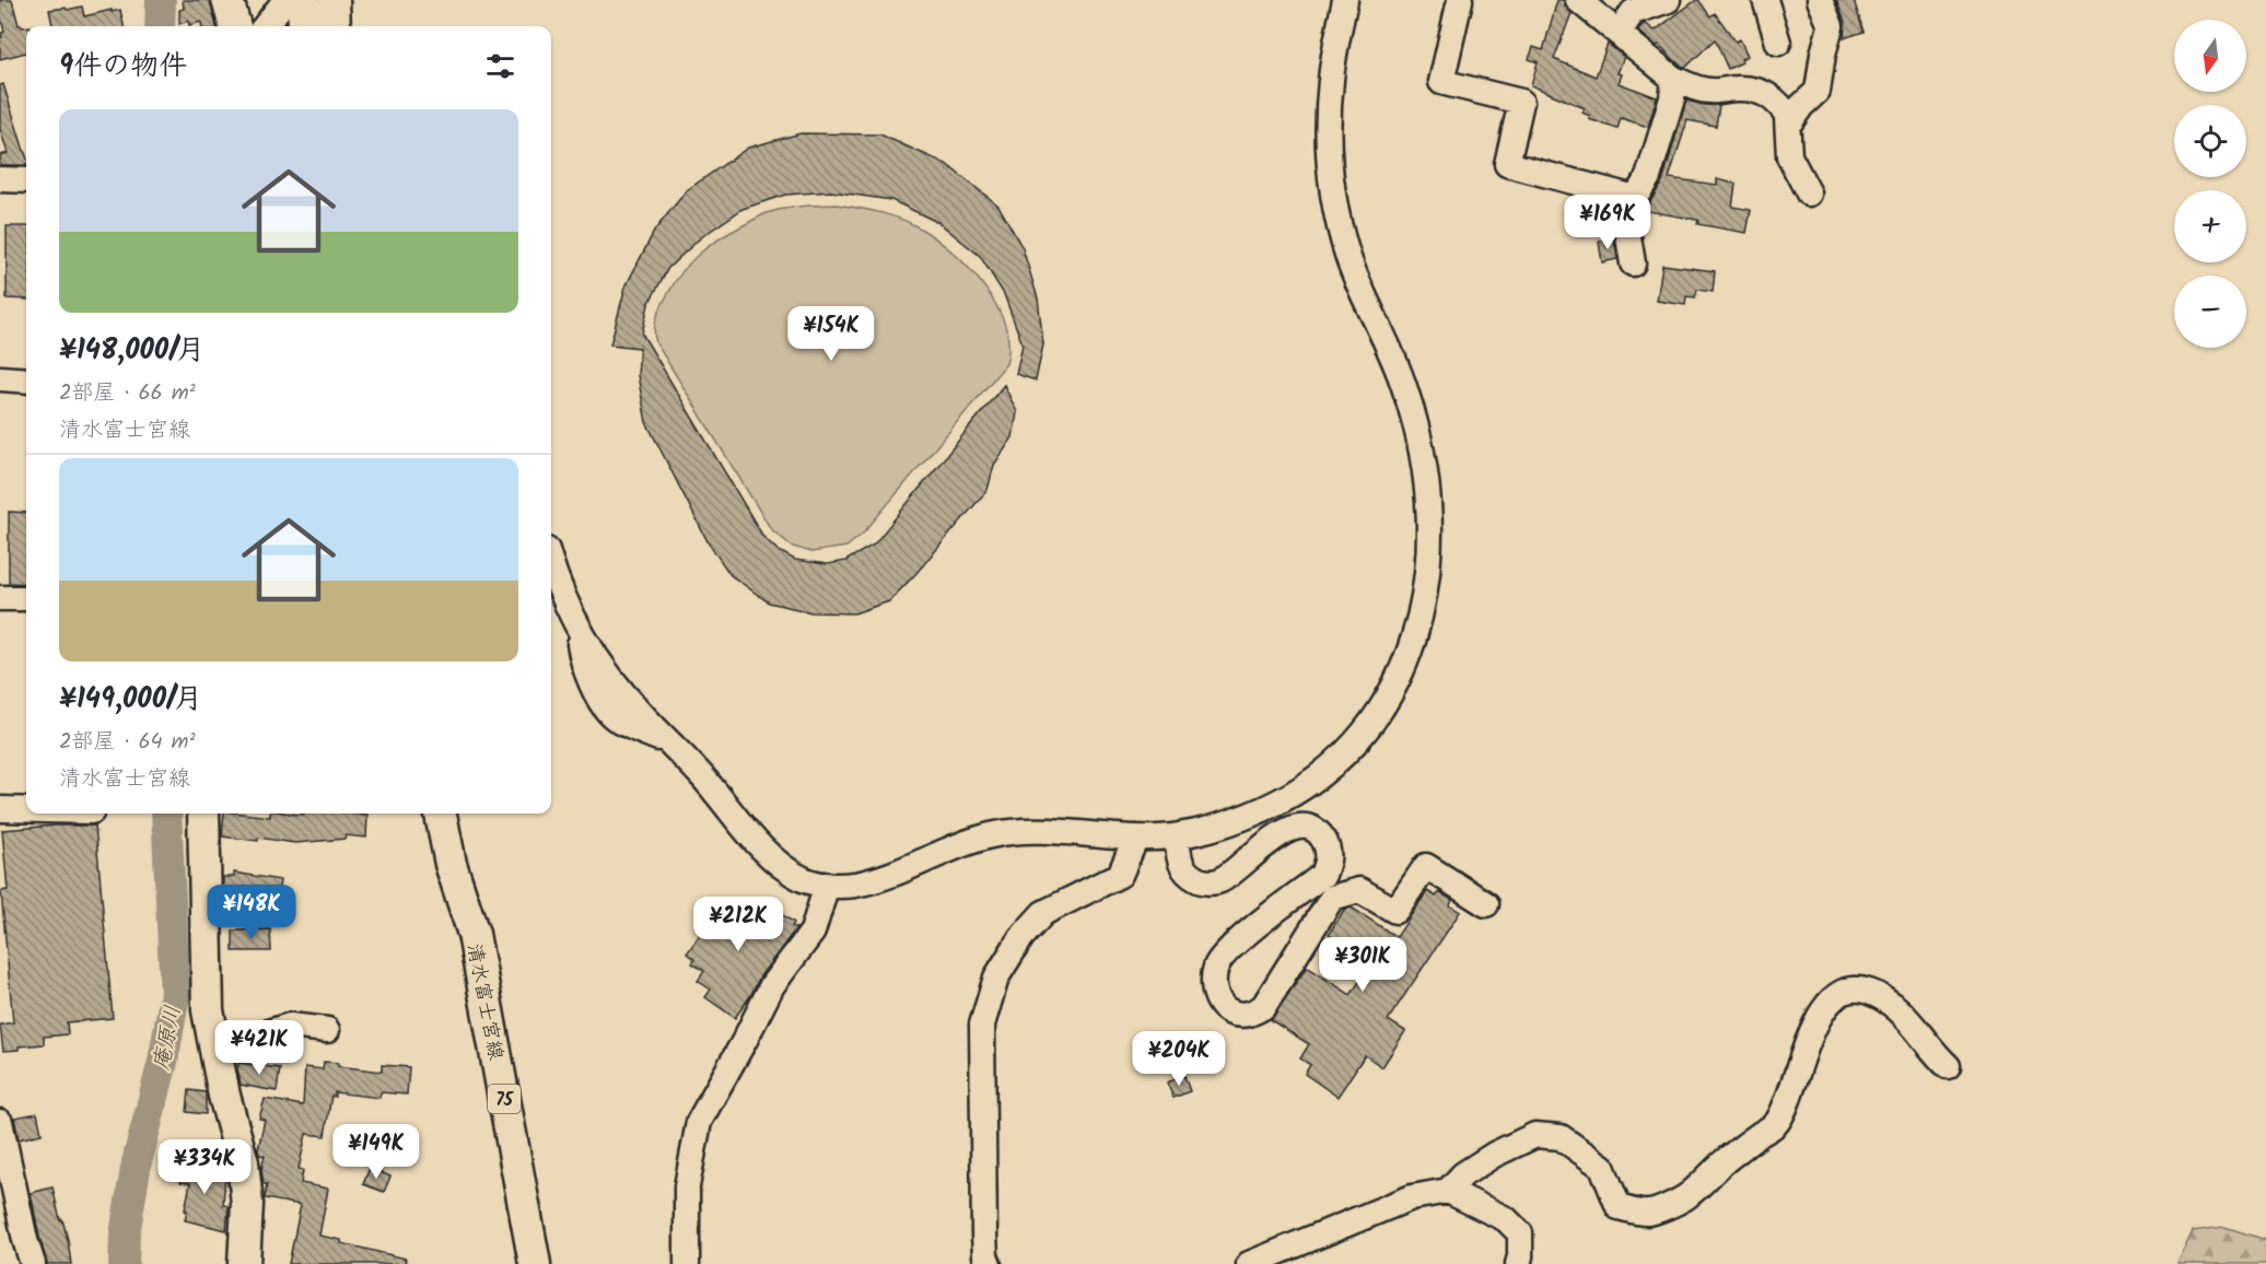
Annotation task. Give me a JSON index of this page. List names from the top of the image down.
{
  "streets": {
    "main road": ["清水富士宮線", "75"]
  },
  "water": ["庵原川"],
  "north": "bottom",
  "page": {
    "map_buttons": ["+", "−"],
    "heading": "9件の物件",
    "list": [
      {
        "name": "¥148,000/月",
        "note": "2部屋 · 66 m² · 清水富士宮線"
      },
      {
        "name": "¥149,000/月",
        "note": "2部屋 · 64 m² · 清水富士宮線"
      }
    ],
    "price": [
      "¥169K",
      "¥154K",
      "¥148K",
      "¥212K",
      "¥301K",
      "¥421K",
      "¥204K",
      "¥149K",
      "¥334K"
    ]
  }
}
